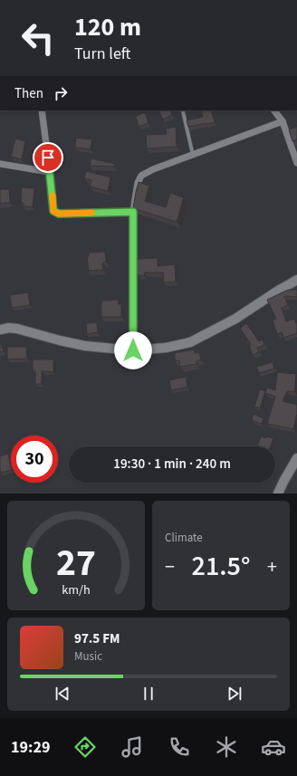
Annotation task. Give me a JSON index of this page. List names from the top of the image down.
{
  "page": {
    "turn": ["120 m", "Turn left"],
    "then": "Then",
    "limit": "30",
    "trip": "19:30 · 1 min · 240 m",
    "tile": "Climate",
    "heat": ["−", "21.5°", "+"],
    "song": ["97.5 FM", "Music"],
    "tabs": "19:29",
    "gauge": ["27", "km/h"]
  }
}
